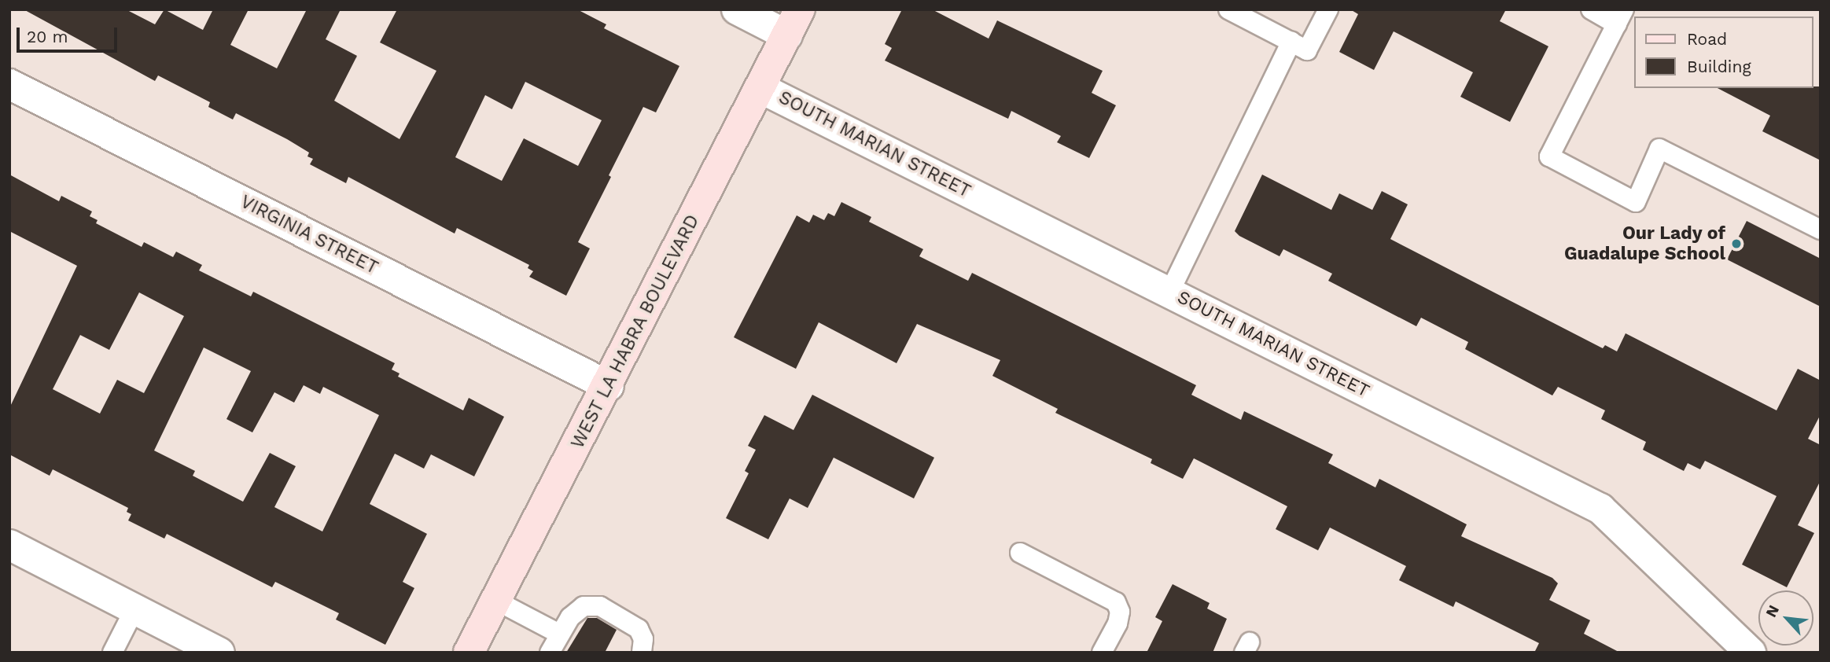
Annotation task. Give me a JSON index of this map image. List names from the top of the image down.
{
  "streets": {
    "main road": ["WEST LA HABRA BOULEVARD"],
    "street": ["SOUTH MARIAN STREET", "VIRGINIA STREET"]
  },
  "crossings": [
    ["SOUTH MARIAN STREET", "WEST LA HABRA BOULEVARD"],
    ["VIRGINIA STREET", "WEST LA HABRA BOULEVARD"]
  ],
  "places": ["Our Lady of Guadalupe School"],
  "legend": ["Road", "Building"],
  "scale_bar": "20 m",
  "north": "top left"
}
